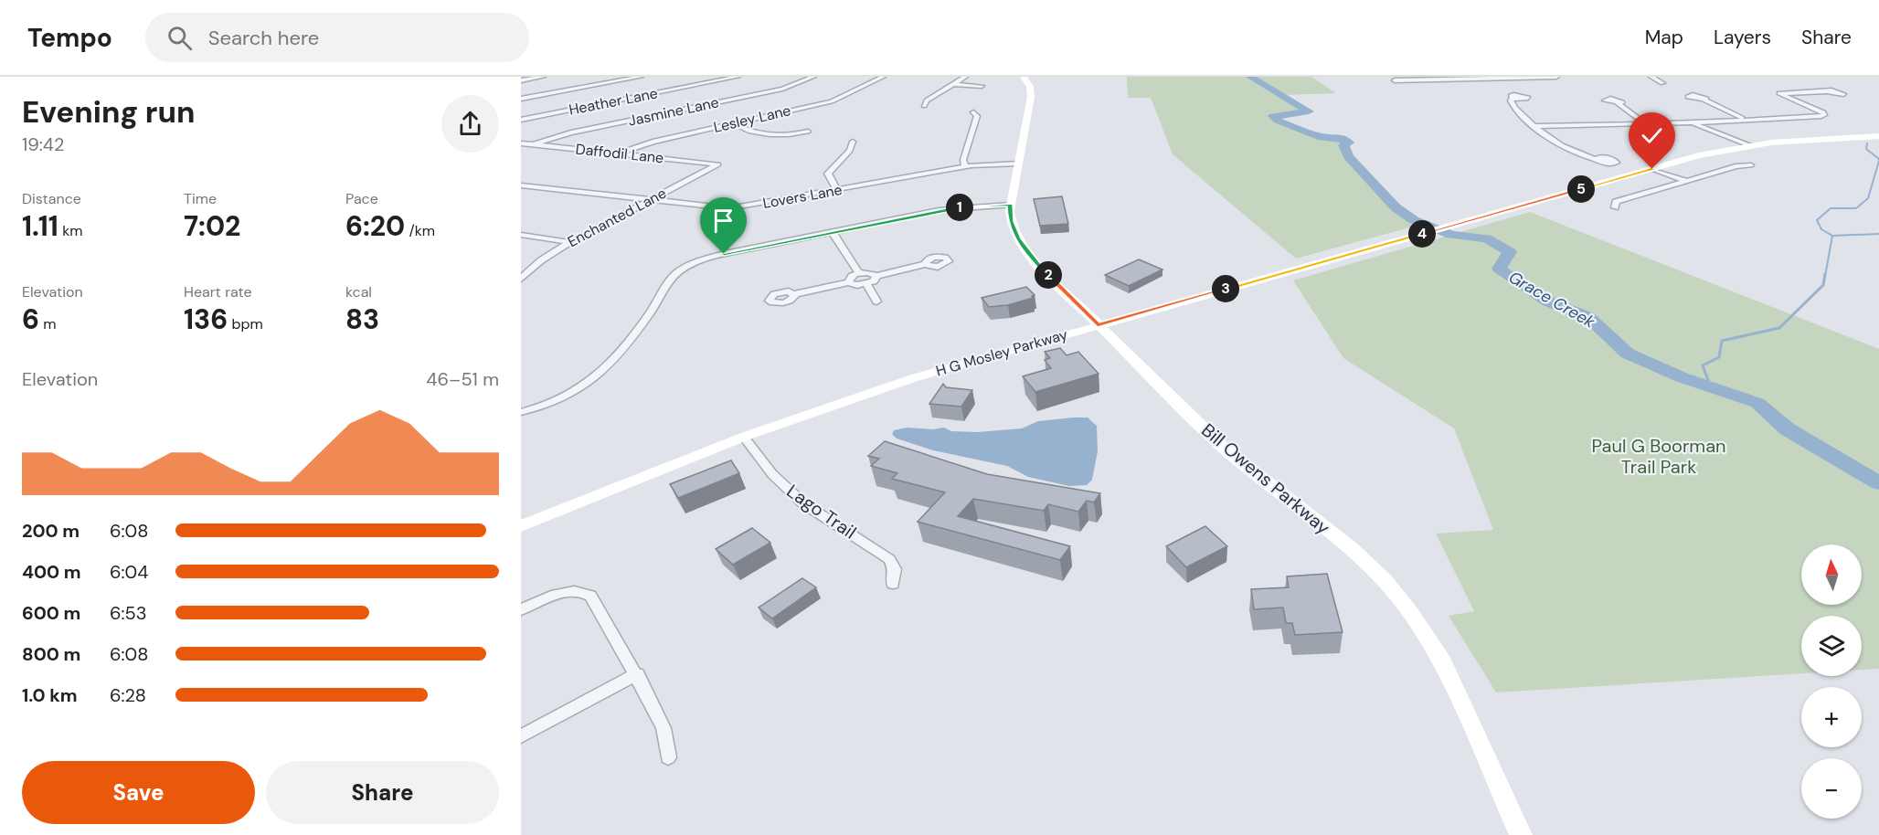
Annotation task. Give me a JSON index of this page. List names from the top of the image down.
{
  "streets": {
    "main road": ["H G Mosley Parkway", "Bill Owens Parkway"],
    "street": [
      "Heather Lane",
      "Jasmine Lane",
      "Lesley Lane",
      "Daffodil Lane",
      "Lovers Lane",
      "Enchanted Lane",
      "Lago Trail"
    ]
  },
  "crossings": [
    ["Jasmine Lane", "Daffodil Lane"],
    ["Lesley Lane", "Daffodil Lane"],
    ["Daffodil Lane", "Enchanted Lane"],
    ["Lovers Lane", "Enchanted Lane"],
    ["Lovers Lane", "Bill Owens Parkway"],
    ["H G Mosley Parkway", "Bill Owens Parkway"],
    ["H G Mosley Parkway", "Lago Trail"]
  ],
  "water": ["Grace Creek"],
  "parks": ["Paul G Boorman Trail Park"],
  "north": "top",
  "page": {
    "header": "Tempo",
    "search": "Search here",
    "nav": ["Map", "Layers", "Share"],
    "heading": ["Evening run", "19:42"],
    "stats": [
      ["Distance", "1.11 km"],
      ["Time", "7:02"],
      ["Pace", "6:20 /km"],
      ["Elevation", "6 m"],
      ["Heart rate", "136 bpm"],
      ["kcal", "83"]
    ],
    "pins": [
      "5",
      "1",
      "4",
      "2",
      "3"
    ],
    "chart": ["Elevation", "46–51 m"],
    "list": [
      {
        "name": "200 m",
        "note": "6:08"
      },
      {
        "name": "400 m",
        "note": "6:04"
      },
      {
        "name": "600 m",
        "note": "6:53"
      },
      {
        "name": "800 m",
        "note": "6:08"
      },
      {
        "name": "1.0 km",
        "note": "6:28"
      }
    ],
    "map_buttons": ["+", "−"],
    "buttons": ["Save", "Share"]
  }
}
